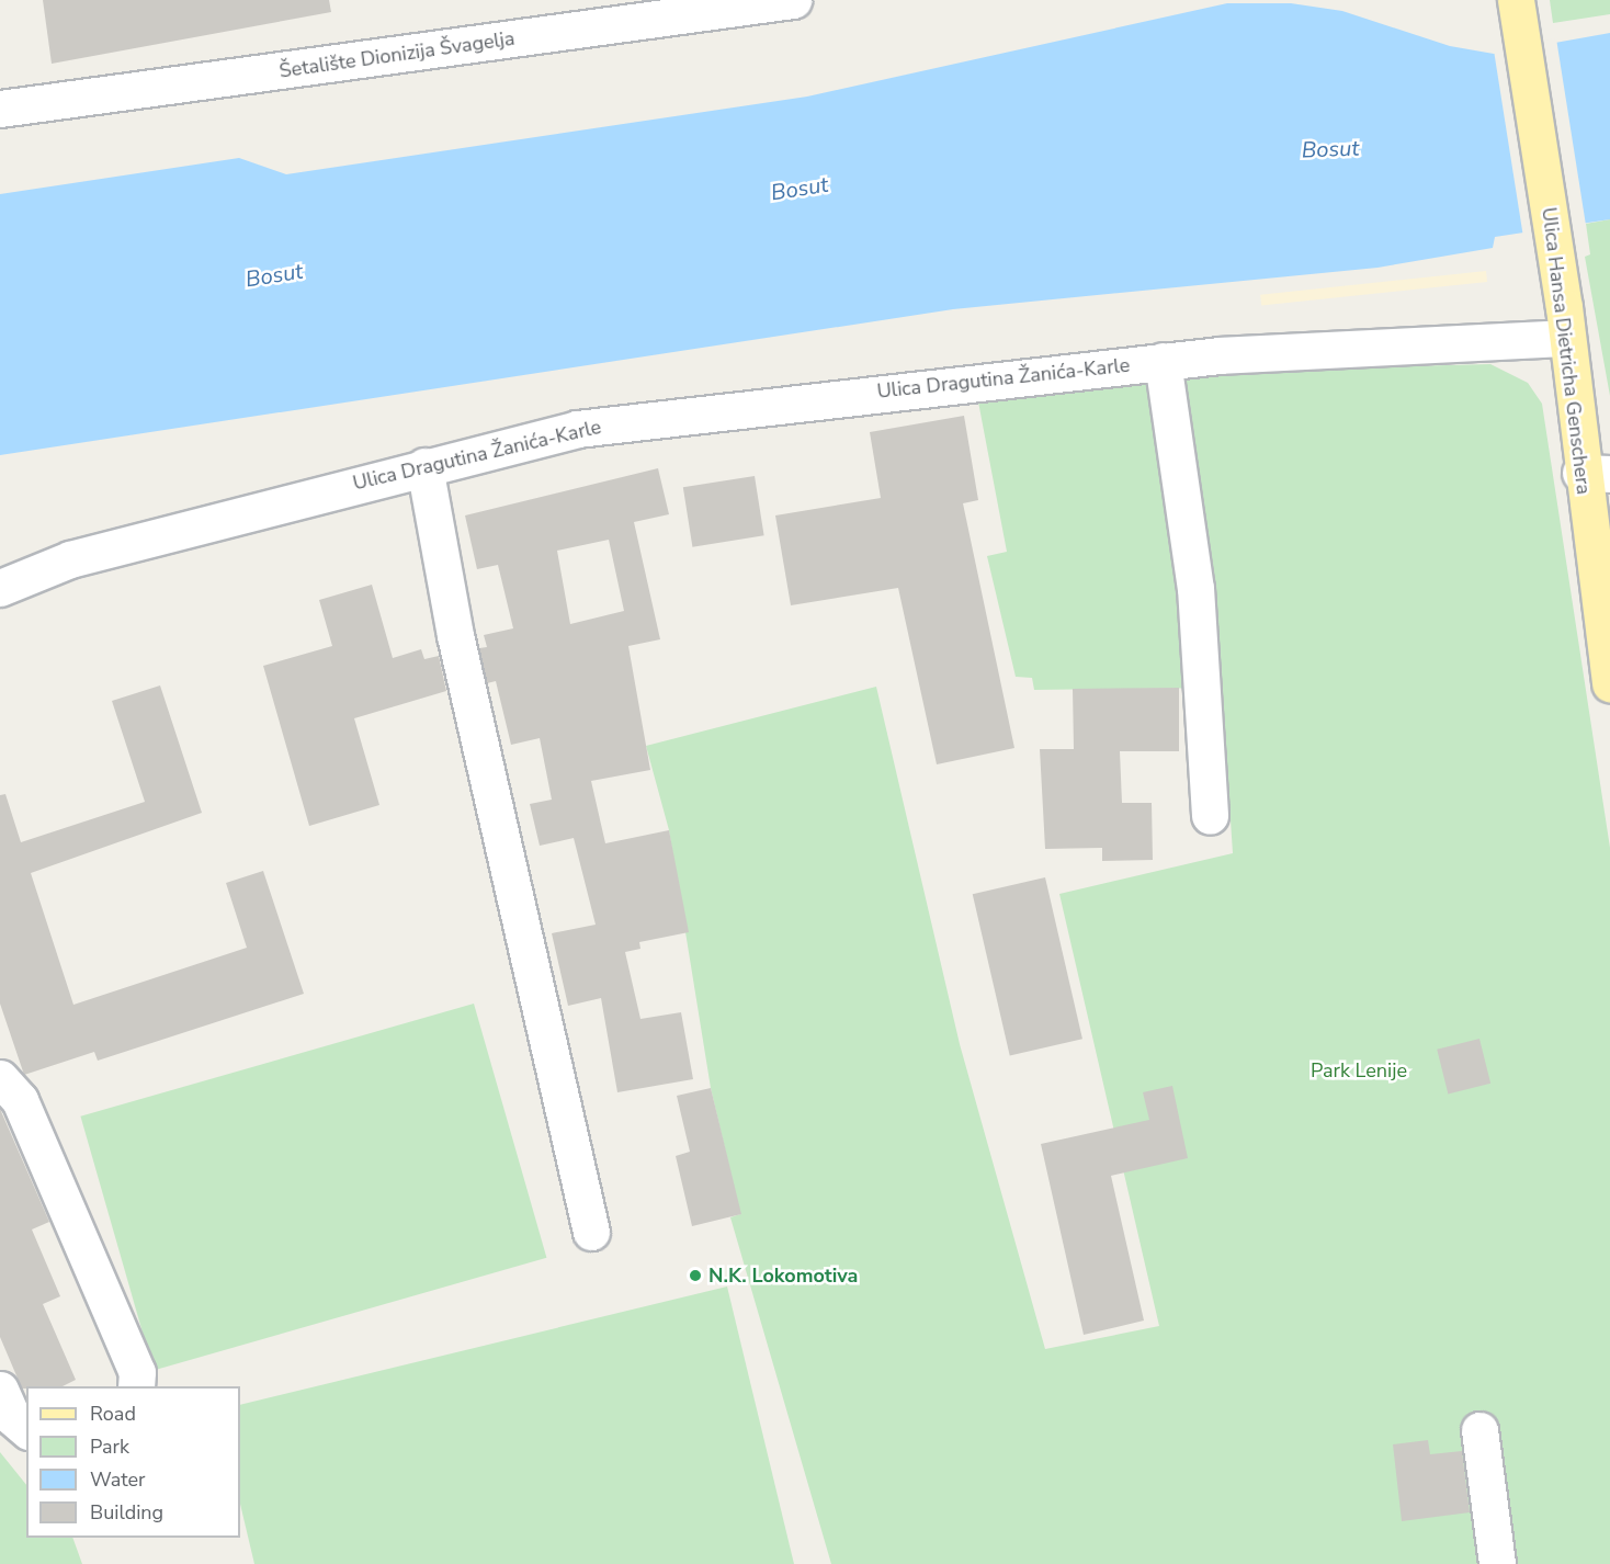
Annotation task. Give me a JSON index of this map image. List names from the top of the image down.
{
  "streets": {
    "main road": ["Ulica Hansa Dietricha Genschera"],
    "street": ["Šetalište Dionizija Švagelja", "Ulica Dragutina Žanića-Karle"]
  },
  "crossings": [
    ["Ulica Hansa Dietricha Genschera", "Ulica Dragutina Žanića-Karle"]
  ],
  "water": ["Bosut"],
  "parks": ["Park Lenije"],
  "places": ["N.K. Lokomotiva"],
  "legend": [
    "Road",
    "Park",
    "Water",
    "Building"
  ]
}
